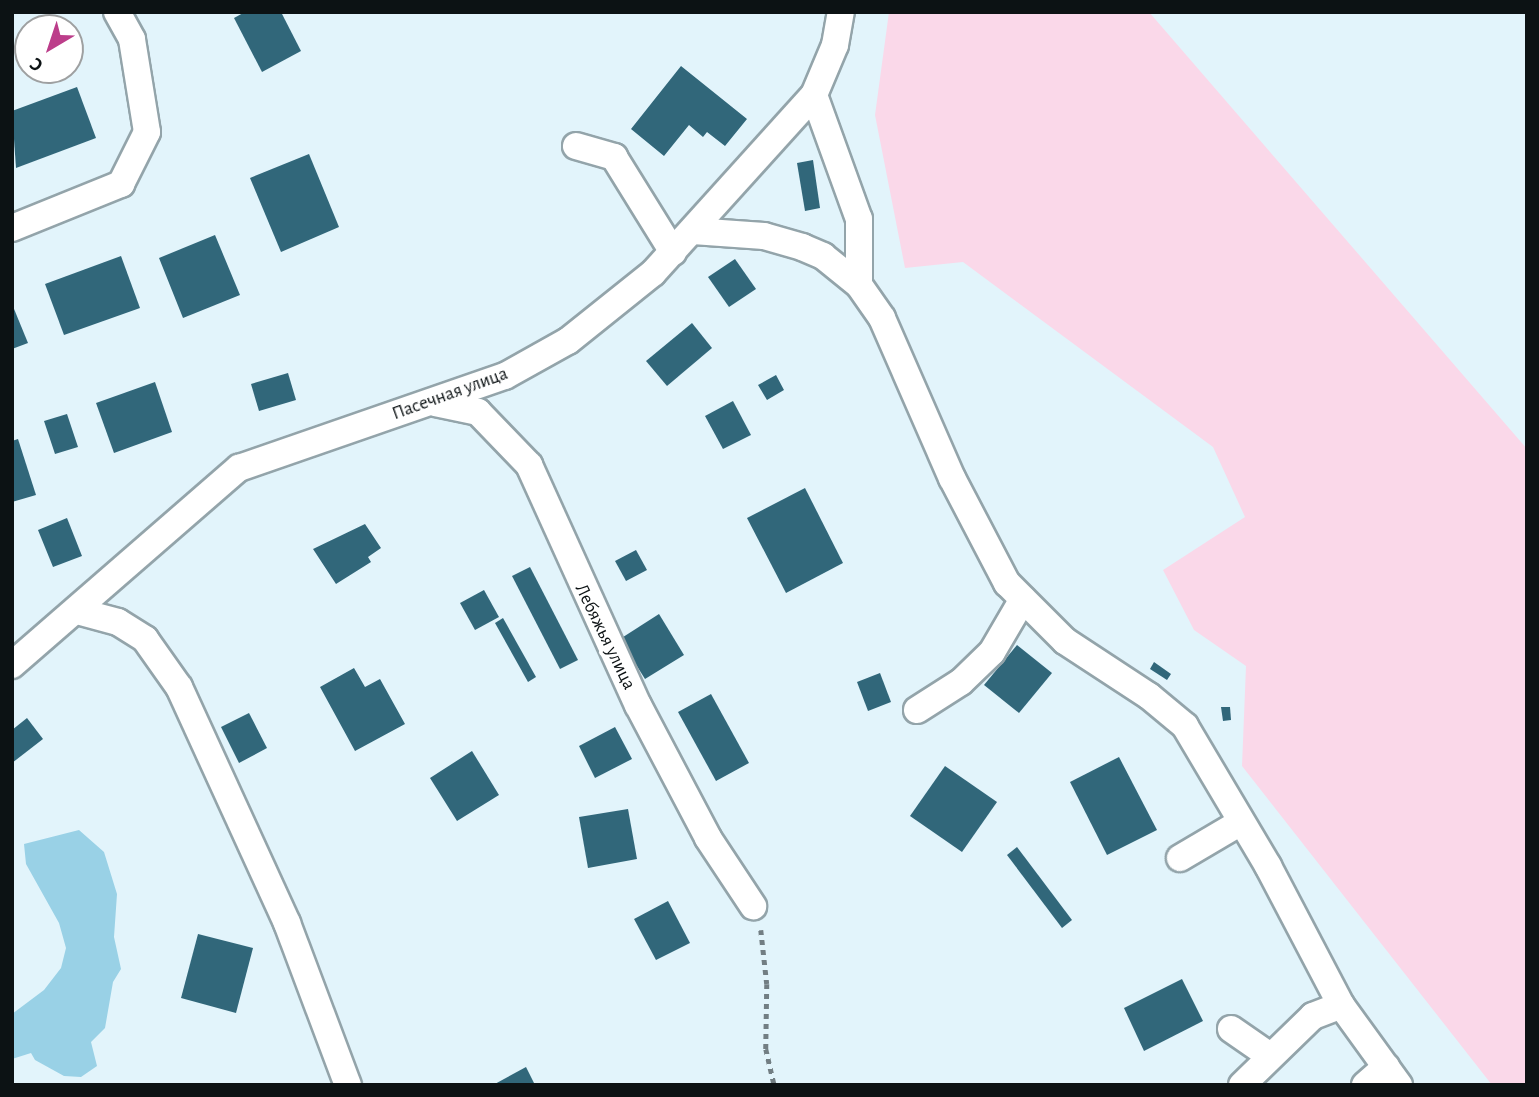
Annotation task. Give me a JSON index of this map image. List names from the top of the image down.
{
  "streets": {
    "street": ["Пасечная улица", "Лебяжья улица"]
  },
  "crossings": [
    ["Пасечная улица", "Лебяжья улица"]
  ],
  "north": "bottom left"
}
